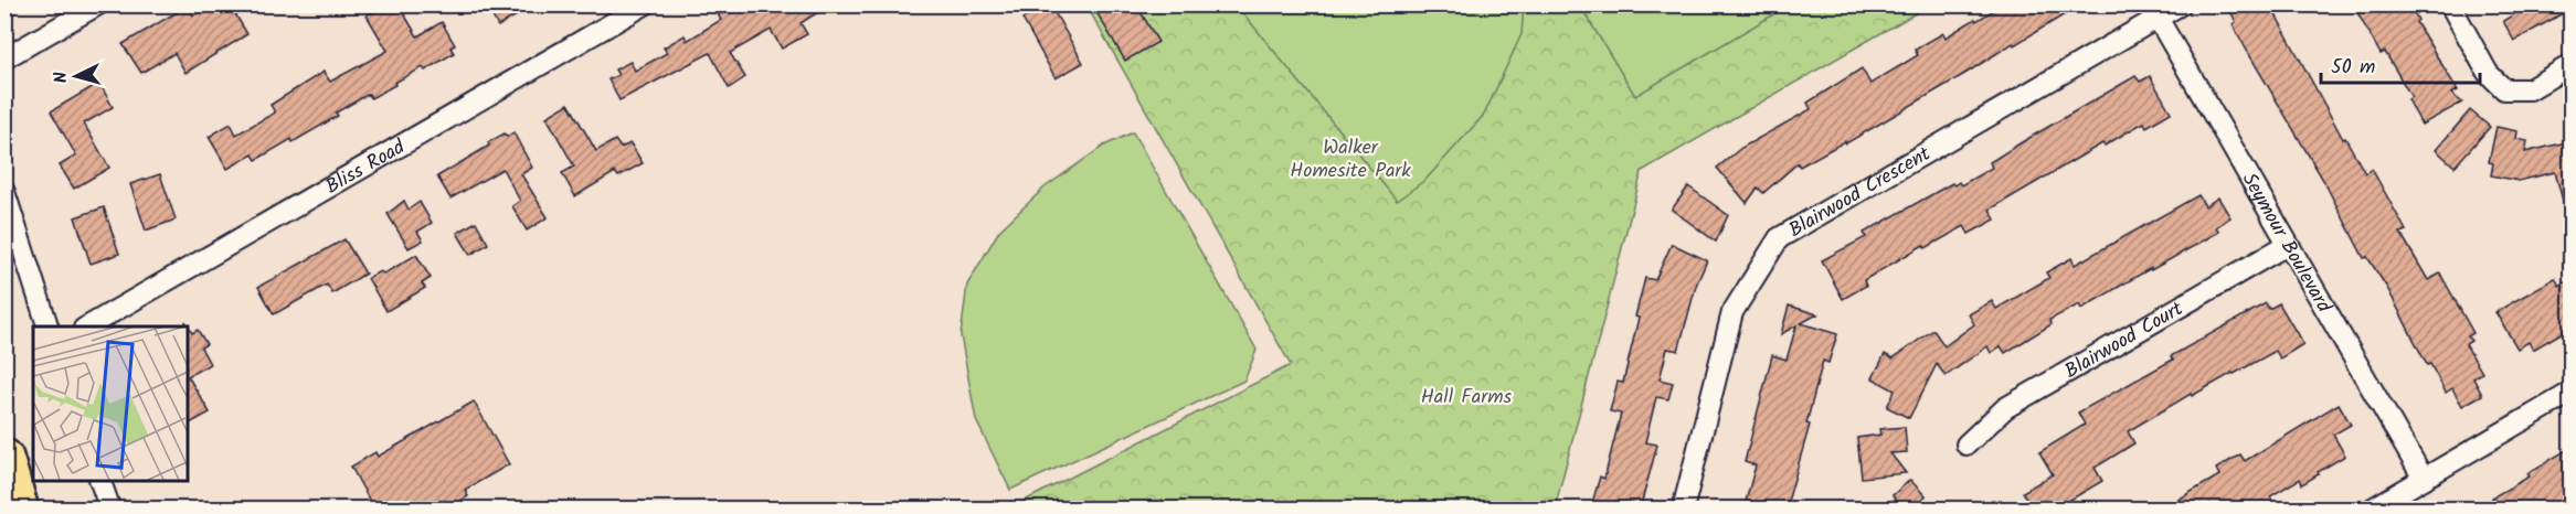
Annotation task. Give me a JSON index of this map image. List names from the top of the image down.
{
  "streets": {
    "street": [
      "Bliss Road",
      "Blairwood Crescent",
      "Seymour Boulevard",
      "Blairwood Court"
    ]
  },
  "crossings": [
    ["Blairwood Crescent", "Seymour Boulevard"],
    ["Seymour Boulevard", "Blairwood Court"]
  ],
  "parks": ["Walker Homesite Park", "Hall Farms"],
  "scale_bar": "50 m",
  "north": "left"
}
